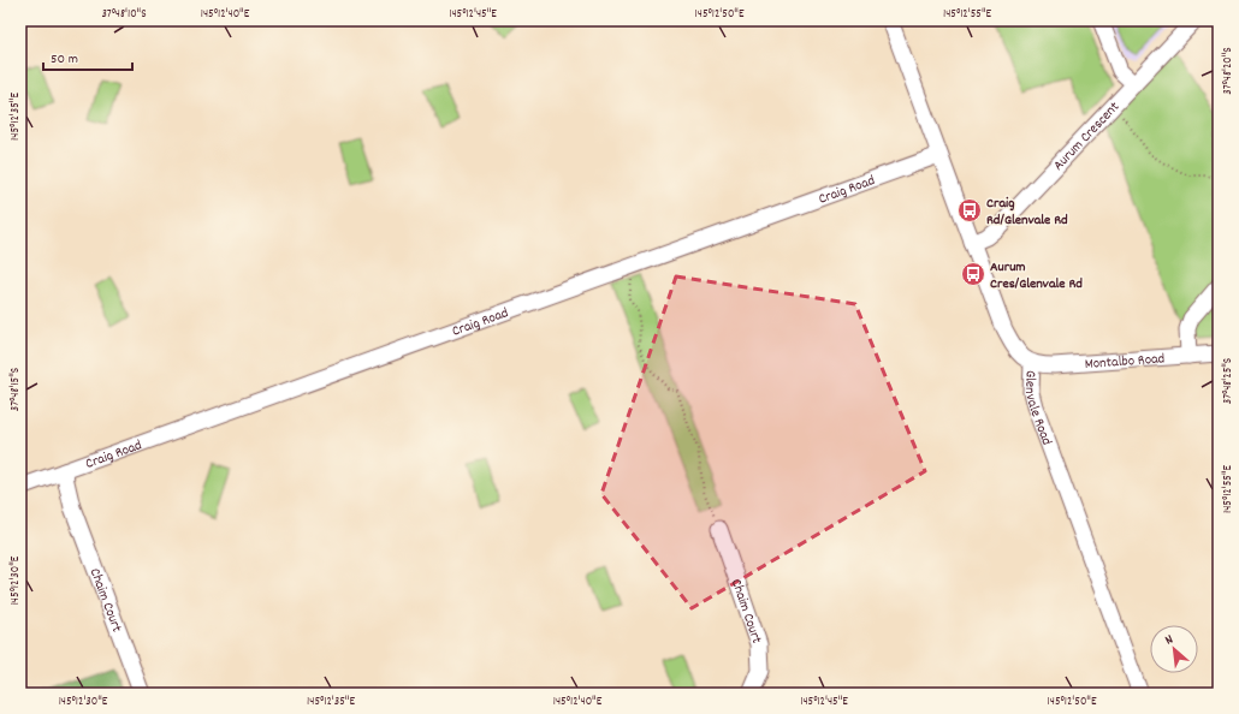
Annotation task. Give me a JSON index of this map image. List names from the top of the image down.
{
  "streets": {
    "street": [
      "Aurum Crescent",
      "Craig Road",
      "Montalbo Road",
      "Glenvale Road",
      "Chaim Court"
    ]
  },
  "crossings": [
    ["Aurum Crescent", "Glenvale Road"],
    ["Craig Road", "Glenvale Road"],
    ["Craig Road", "Chaim Court"],
    ["Montalbo Road", "Glenvale Road"]
  ],
  "places": {
    "bus stop": ["Craig Rd/Glenvale Rd", "Aurum Cres/Glenvale Rd"]
  },
  "scale_bar": "50 m",
  "north": "top left",
  "coordinates": [
    "37°48'10\"S",
    "145°12'40\"E",
    "145°12'45\"E",
    "145°12'50\"E",
    "145°12'55\"E",
    "37°48'20\"S",
    "145°12'35\"E",
    "37°48'25\"S",
    "37°48'15\"S",
    "145°12'30\"E"
  ]
}
